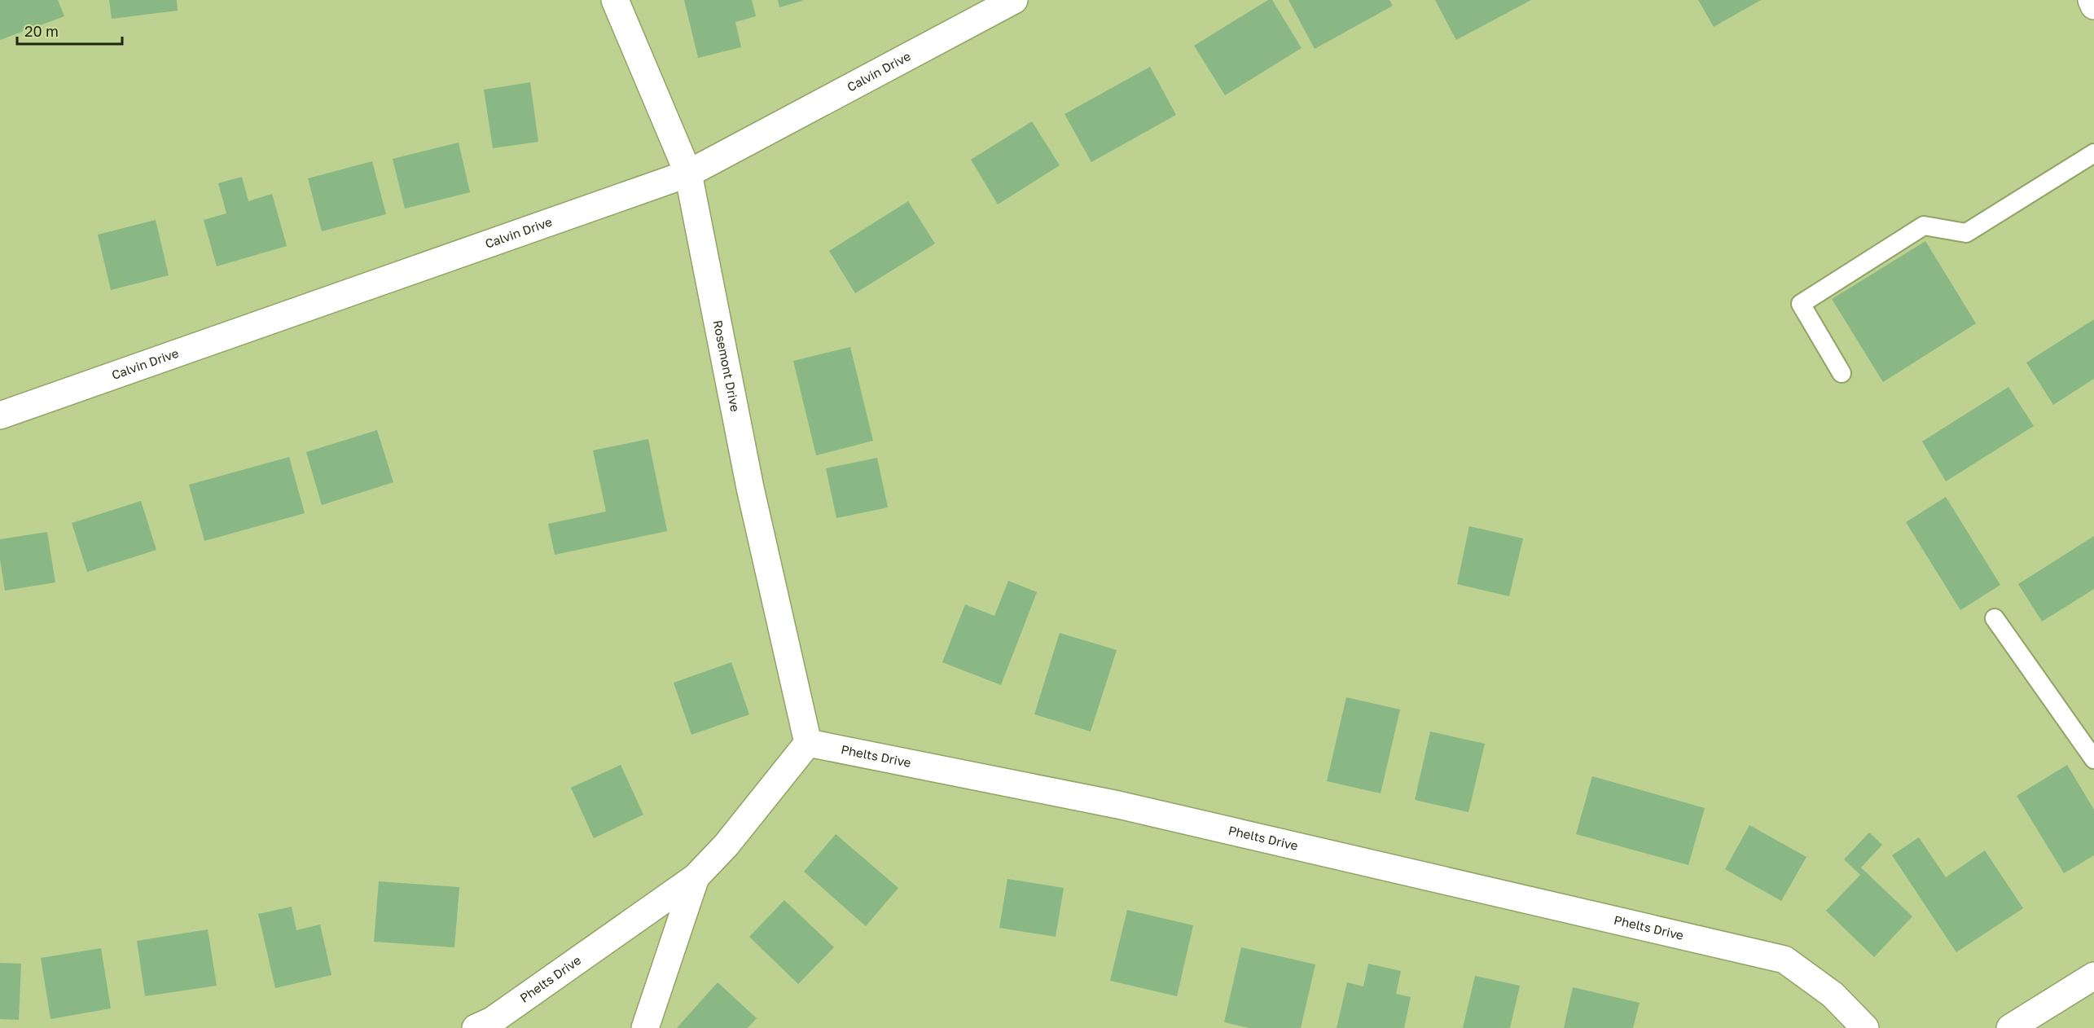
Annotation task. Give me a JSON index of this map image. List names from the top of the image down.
{
  "streets": {
    "street": ["Calvin Drive", "Rosemont Drive", "Phelts Drive"]
  },
  "crossings": [
    ["Calvin Drive", "Rosemont Drive"],
    ["Rosemont Drive", "Phelts Drive"]
  ],
  "scale_bar": "20 m"
}
